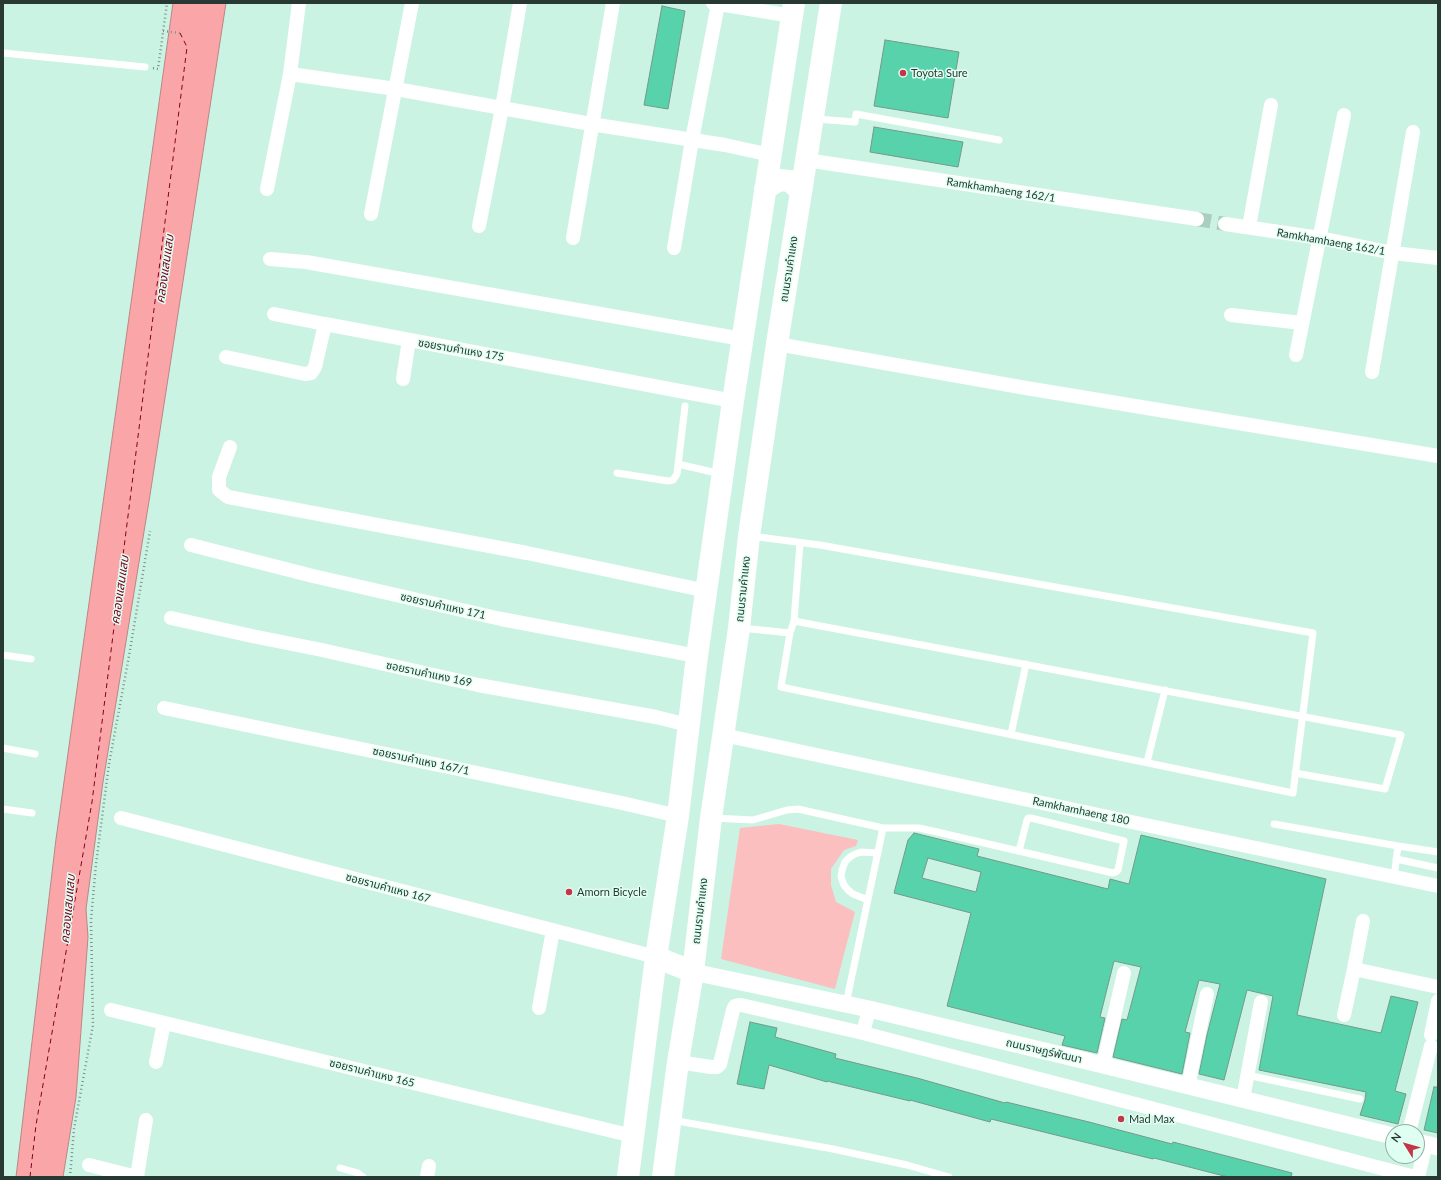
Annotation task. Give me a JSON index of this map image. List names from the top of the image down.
{
  "streets": {
    "main road": ["ถนนรามคำแหง"],
    "street": [
      "Ramkhamhaeng 162/1",
      "ซอยรามคำแหง 175",
      "ซอยรามคำแหง 171",
      "ซอยรามคำแหง 169",
      "ซอยรามคำแหง 167/1",
      "Ramkhamhaeng 180",
      "ซอยรามคำแหง 167",
      "ถนนราษฏร์พัฒนา",
      "ซอยรามคำแหง 165"
    ]
  },
  "crossings": [
    ["Ramkhamhaeng 162/1", "ถนนรามคำแหง"],
    ["ถนนรามคำแหง", "Ramkhamhaeng 180"],
    ["ถนนรามคำแหง", "ถนนราษฏร์พัฒนา"]
  ],
  "water": ["คลองแสนแสบ"],
  "places": ["Toyota Sure", "Amorn Bicycle", "Mad Max"],
  "north": "top left"
}
